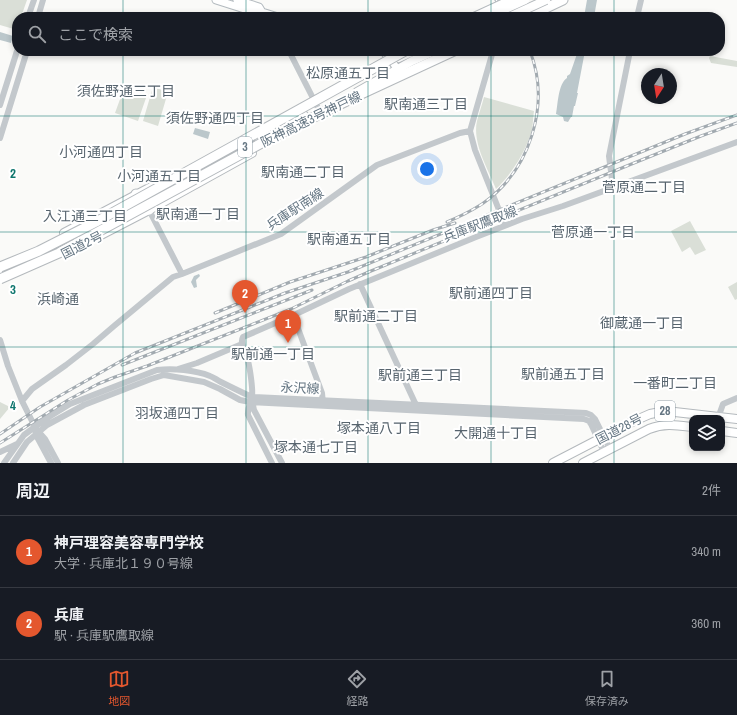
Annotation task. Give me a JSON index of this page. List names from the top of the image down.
{
  "streets": {
    "highway": [
      "阪神高速3号神戸線",
      "3",
      "国道2号",
      "28",
      "国道28号"
    ],
    "street": ["兵庫駅南線", "兵庫駅鷹取線", "永沢線"]
  },
  "crossings": [
    ["阪神高速3号神戸線", "3"],
    ["3", "国道2号"],
    ["永沢線", "国道28号"]
  ],
  "districts": [
    "松原通五丁目",
    "須佐野通三丁目",
    "駅南通三丁目",
    "須佐野通四丁目",
    "小河通四丁目",
    "駅南通二丁目",
    "小河通五丁目",
    "菅原通二丁目",
    "駅南通一丁目",
    "入江通三丁目",
    "菅原通一丁目",
    "駅南通五丁目",
    "駅前通四丁目",
    "浜崎通",
    "駅前通二丁目",
    "御蔵通一丁目",
    "駅前通一丁目",
    "駅前通五丁目",
    "駅前通三丁目",
    "一番町二丁目",
    "羽坂通四丁目",
    "塚本通八丁目",
    "大開通十丁目",
    "塚本通七丁目"
  ],
  "north": "bottom",
  "page": {
    "search": "ここで検索",
    "pins": ["2", "1"],
    "heading": ["周辺", "2件"],
    "list": [
      {
        "mark": "1",
        "name": "神戸理容美容専門学校",
        "note": "大学 · 兵庫北１９０号線",
        "value": "340 m"
      },
      {
        "mark": "2",
        "name": "兵庫",
        "note": "駅 · 兵庫駅鷹取線",
        "value": "360 m"
      }
    ],
    "nav": ["地図", "経路", "保存済み"]
  },
  "grid": {
    "rows": ["2", "3", "4"]
  }
}
